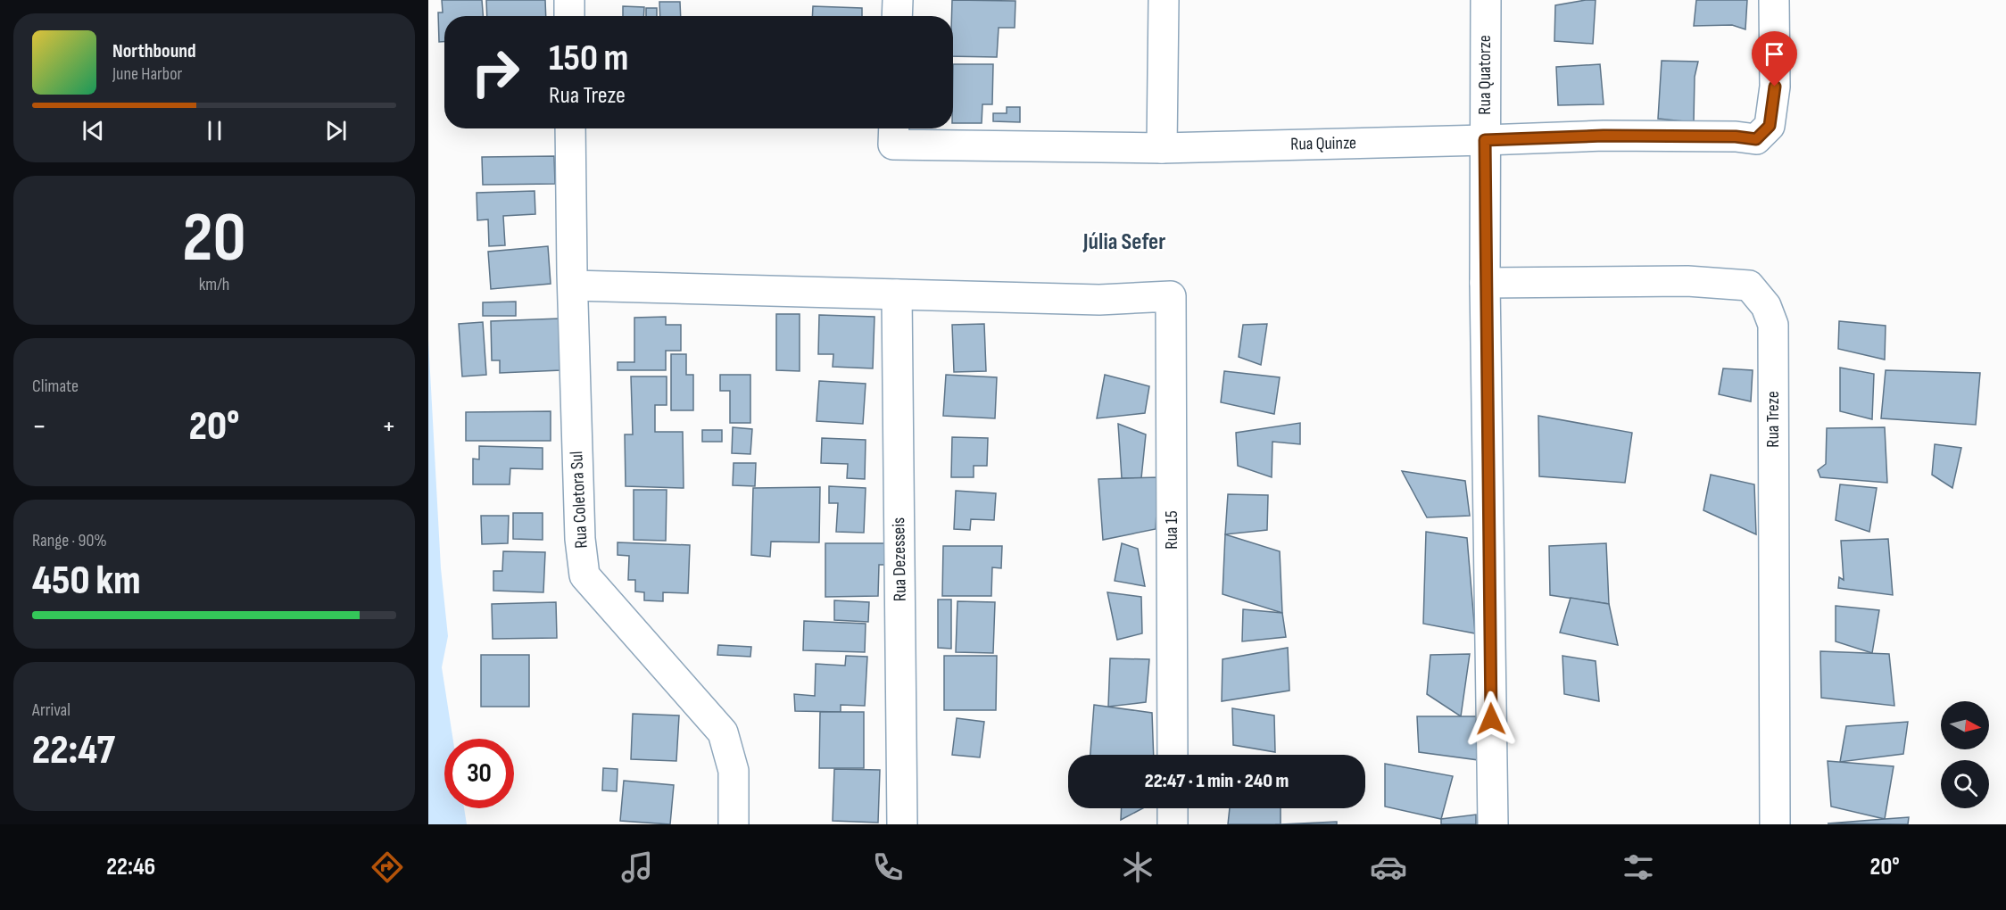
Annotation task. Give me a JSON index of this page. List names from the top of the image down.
{
  "streets": {
    "street": [
      "Rua Quatorze",
      "Rua Quinze",
      "Rua Treze",
      "Rua Coletora Sul",
      "Rua 15",
      "Rua Dezesseis"
    ]
  },
  "crossings": [
    ["Rua Quatorze", "Rua Quinze"],
    ["Rua Quatorze", "Rua Treze"],
    ["Rua 15", "Rua Dezesseis"]
  ],
  "districts": ["Júlia Sefer"],
  "north": "right",
  "page": {
    "turn": ["150 m", "Rua Treze"],
    "song": ["Northbound", "June Harbor"],
    "tile": [
      ["20", "km/h"],
      "Climate",
      ["Range · 90%", "450 km"],
      ["Arrival", "22:47"]
    ],
    "heat": ["−", "20°", "+"],
    "limit": "30",
    "trip": "22:47 · 1 min · 240 m",
    "tabs": ["22:46", "20°"]
  }
}
